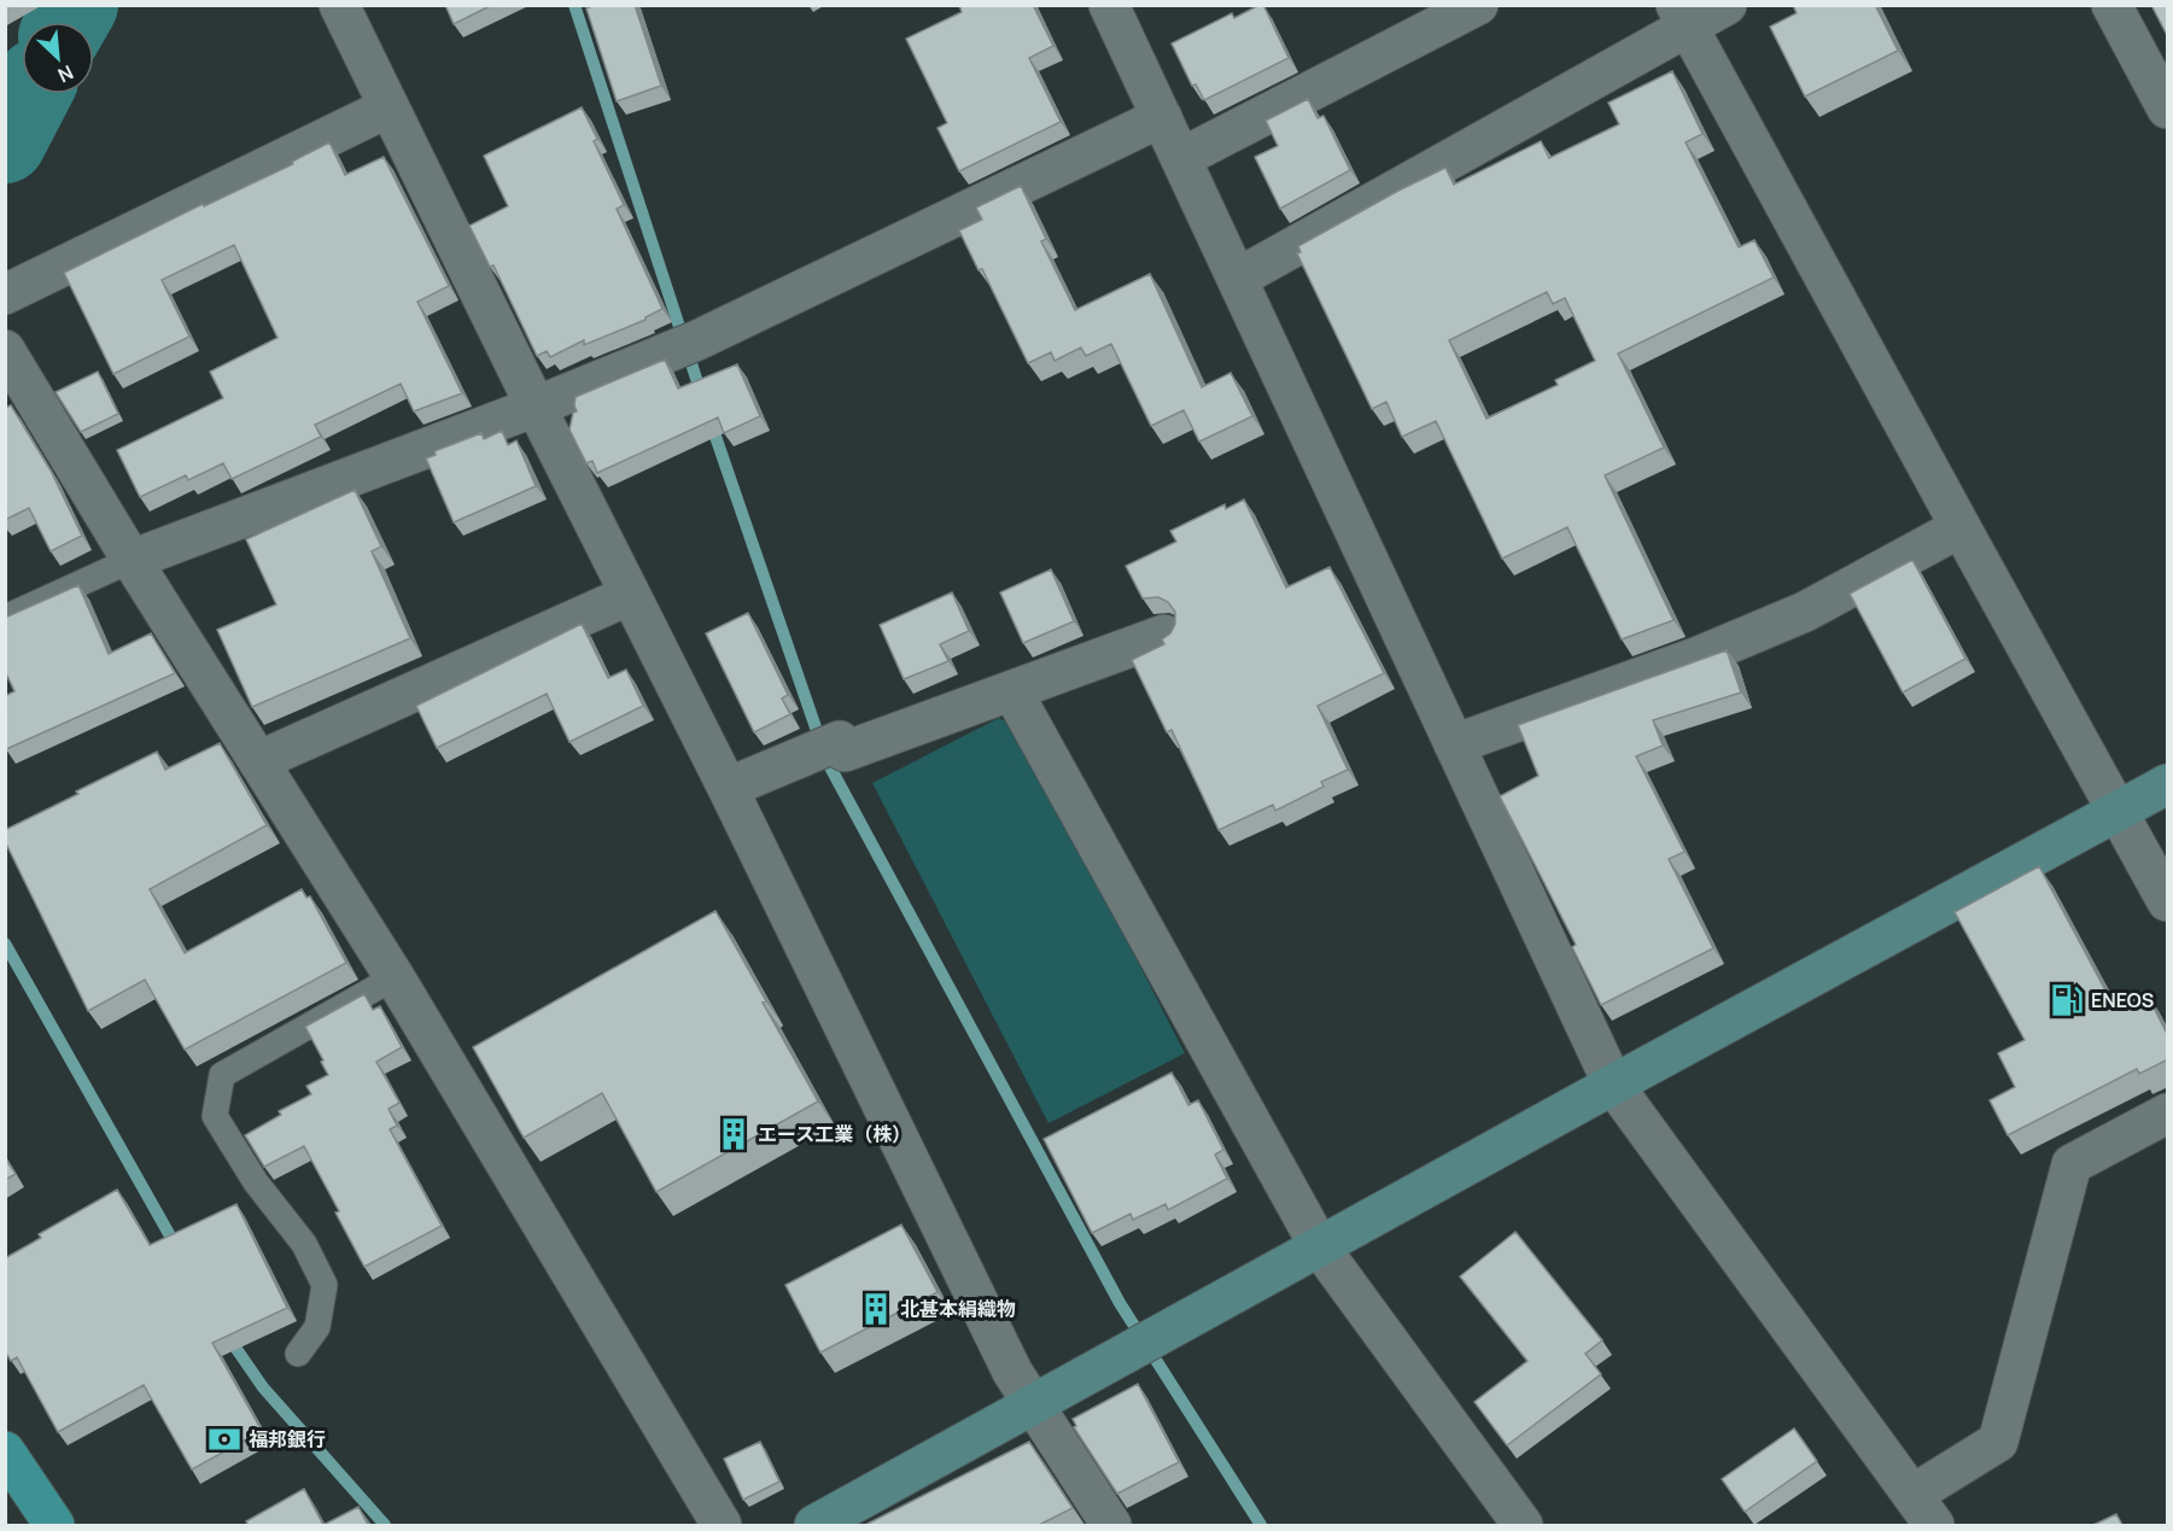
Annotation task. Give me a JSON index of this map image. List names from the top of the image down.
{
  "places": {
    "fuel station": ["ENEOS"],
    "building": ["エース工業（株）", "北甚本絹織物"],
    "bank": ["福邦銀行"]
  },
  "north": "bottom right"
}
